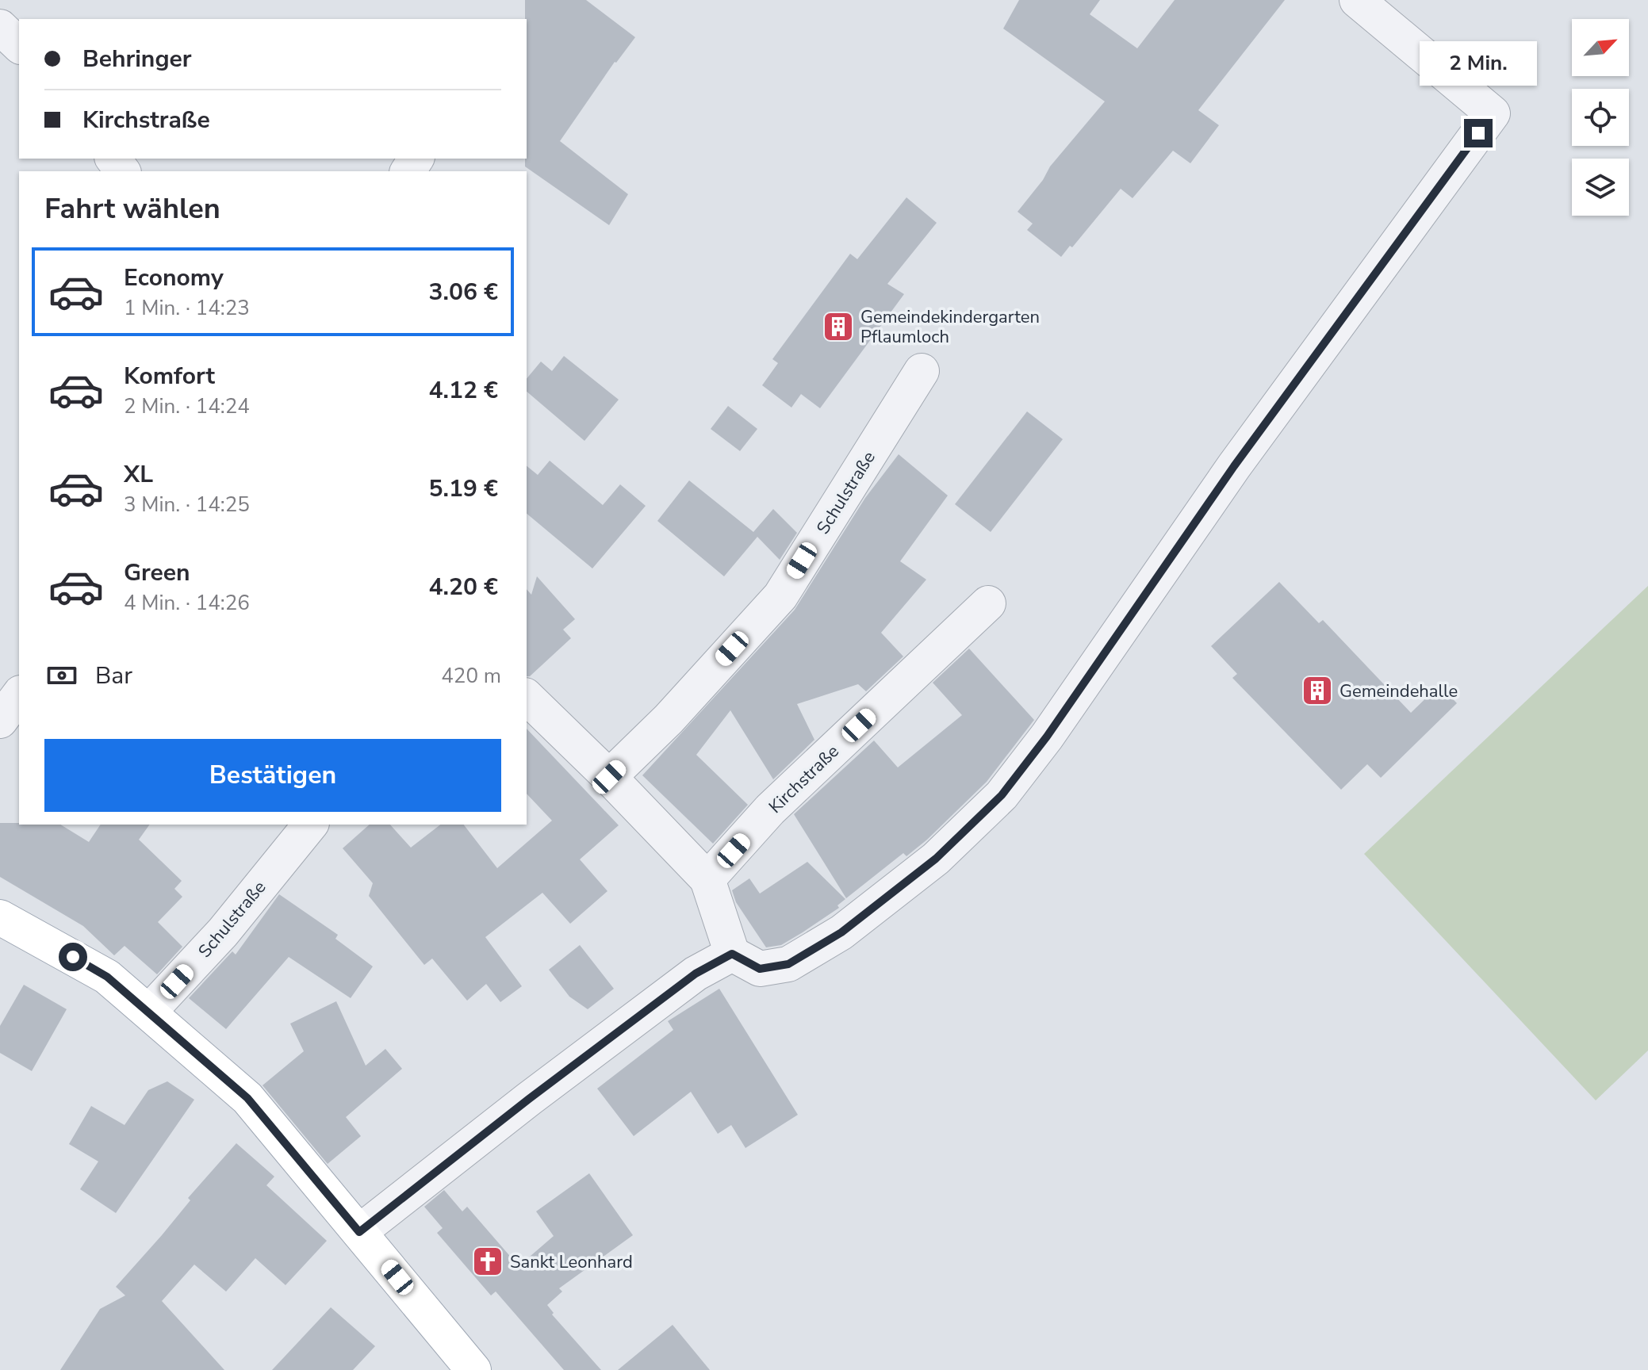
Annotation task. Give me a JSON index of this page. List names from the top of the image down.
{
  "streets": {
    "street": ["Schulstraße", "Kirchstraße"]
  },
  "places": {
    "building": ["Gemeindekindergarten Pflaumloch", "Gemeindehalle"],
    "church": ["Sankt Leonhard"]
  },
  "north": "top right",
  "page": {
    "banner": ["Behringer", "Kirchstraße"],
    "bubble": "2 Min.",
    "heading": "Fahrt wählen",
    "list": [
      {
        "name": "Economy",
        "note": "1 Min. · 14:23",
        "value": "3.06 €"
      },
      {
        "name": "Komfort",
        "note": "2 Min. · 14:24",
        "value": "4.12 €"
      },
      {
        "name": "XL",
        "note": "3 Min. · 14:25",
        "value": "5.19 €"
      },
      {
        "name": "Green",
        "note": "4 Min. · 14:26",
        "value": "4.20 €"
      }
    ],
    "pay": ["Bar", "420 m"],
    "buttons": "Bestätigen"
  }
}
